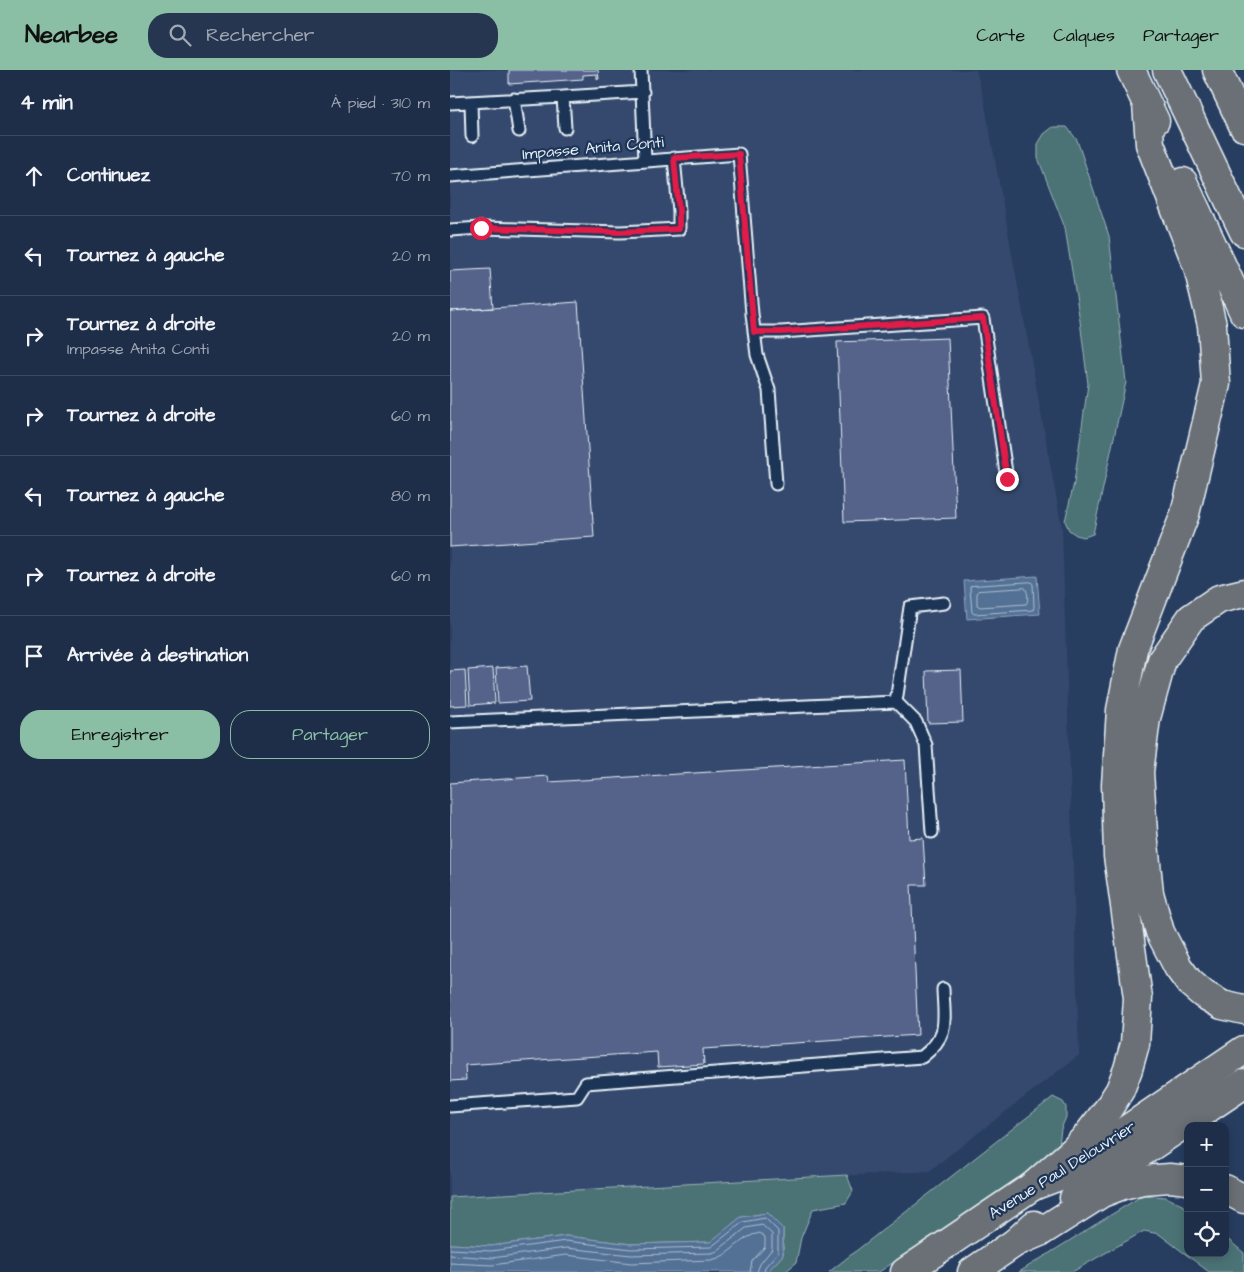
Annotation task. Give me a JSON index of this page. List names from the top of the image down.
{
  "streets": {
    "main road": ["Avenue Paul Delouvrier"],
    "lane": ["Impasse Anita Conti"]
  },
  "page": {
    "header": "Nearbee",
    "search": "Rechercher",
    "nav": ["Carte", "Calques", "Partager"],
    "heading": ["4 min", "À pied · 310 m"],
    "list": [
      ["Continuez", "70 m"],
      ["Tournez à gauche", "20 m"],
      ["Tournez à droite", "Impasse Anita Conti", "20 m"],
      ["Tournez à droite", "60 m"],
      ["Tournez à gauche", "80 m"],
      ["Tournez à droite", "60 m"],
      "Arrivée à destination"
    ],
    "buttons": ["Enregistrer", "Partager"],
    "map_buttons": ["+", "−"]
  }
}
